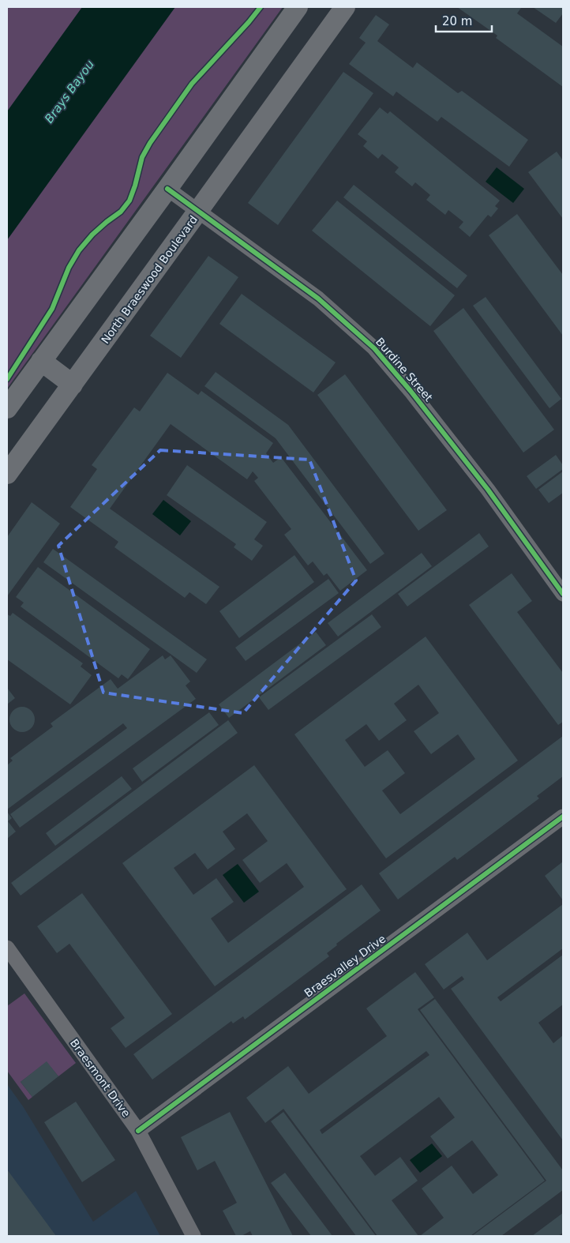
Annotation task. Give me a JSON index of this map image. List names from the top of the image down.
{
  "streets": {
    "main road": ["North Braeswood Boulevard"],
    "street": ["Burdine Street", "Braesvalley Drive", "Braesmont Drive"]
  },
  "crossings": [
    ["North Braeswood Boulevard", "Burdine Street"],
    ["Braesvalley Drive", "Braesmont Drive"]
  ],
  "water": ["Brays Bayou"],
  "scale_bar": "20 m"
}
